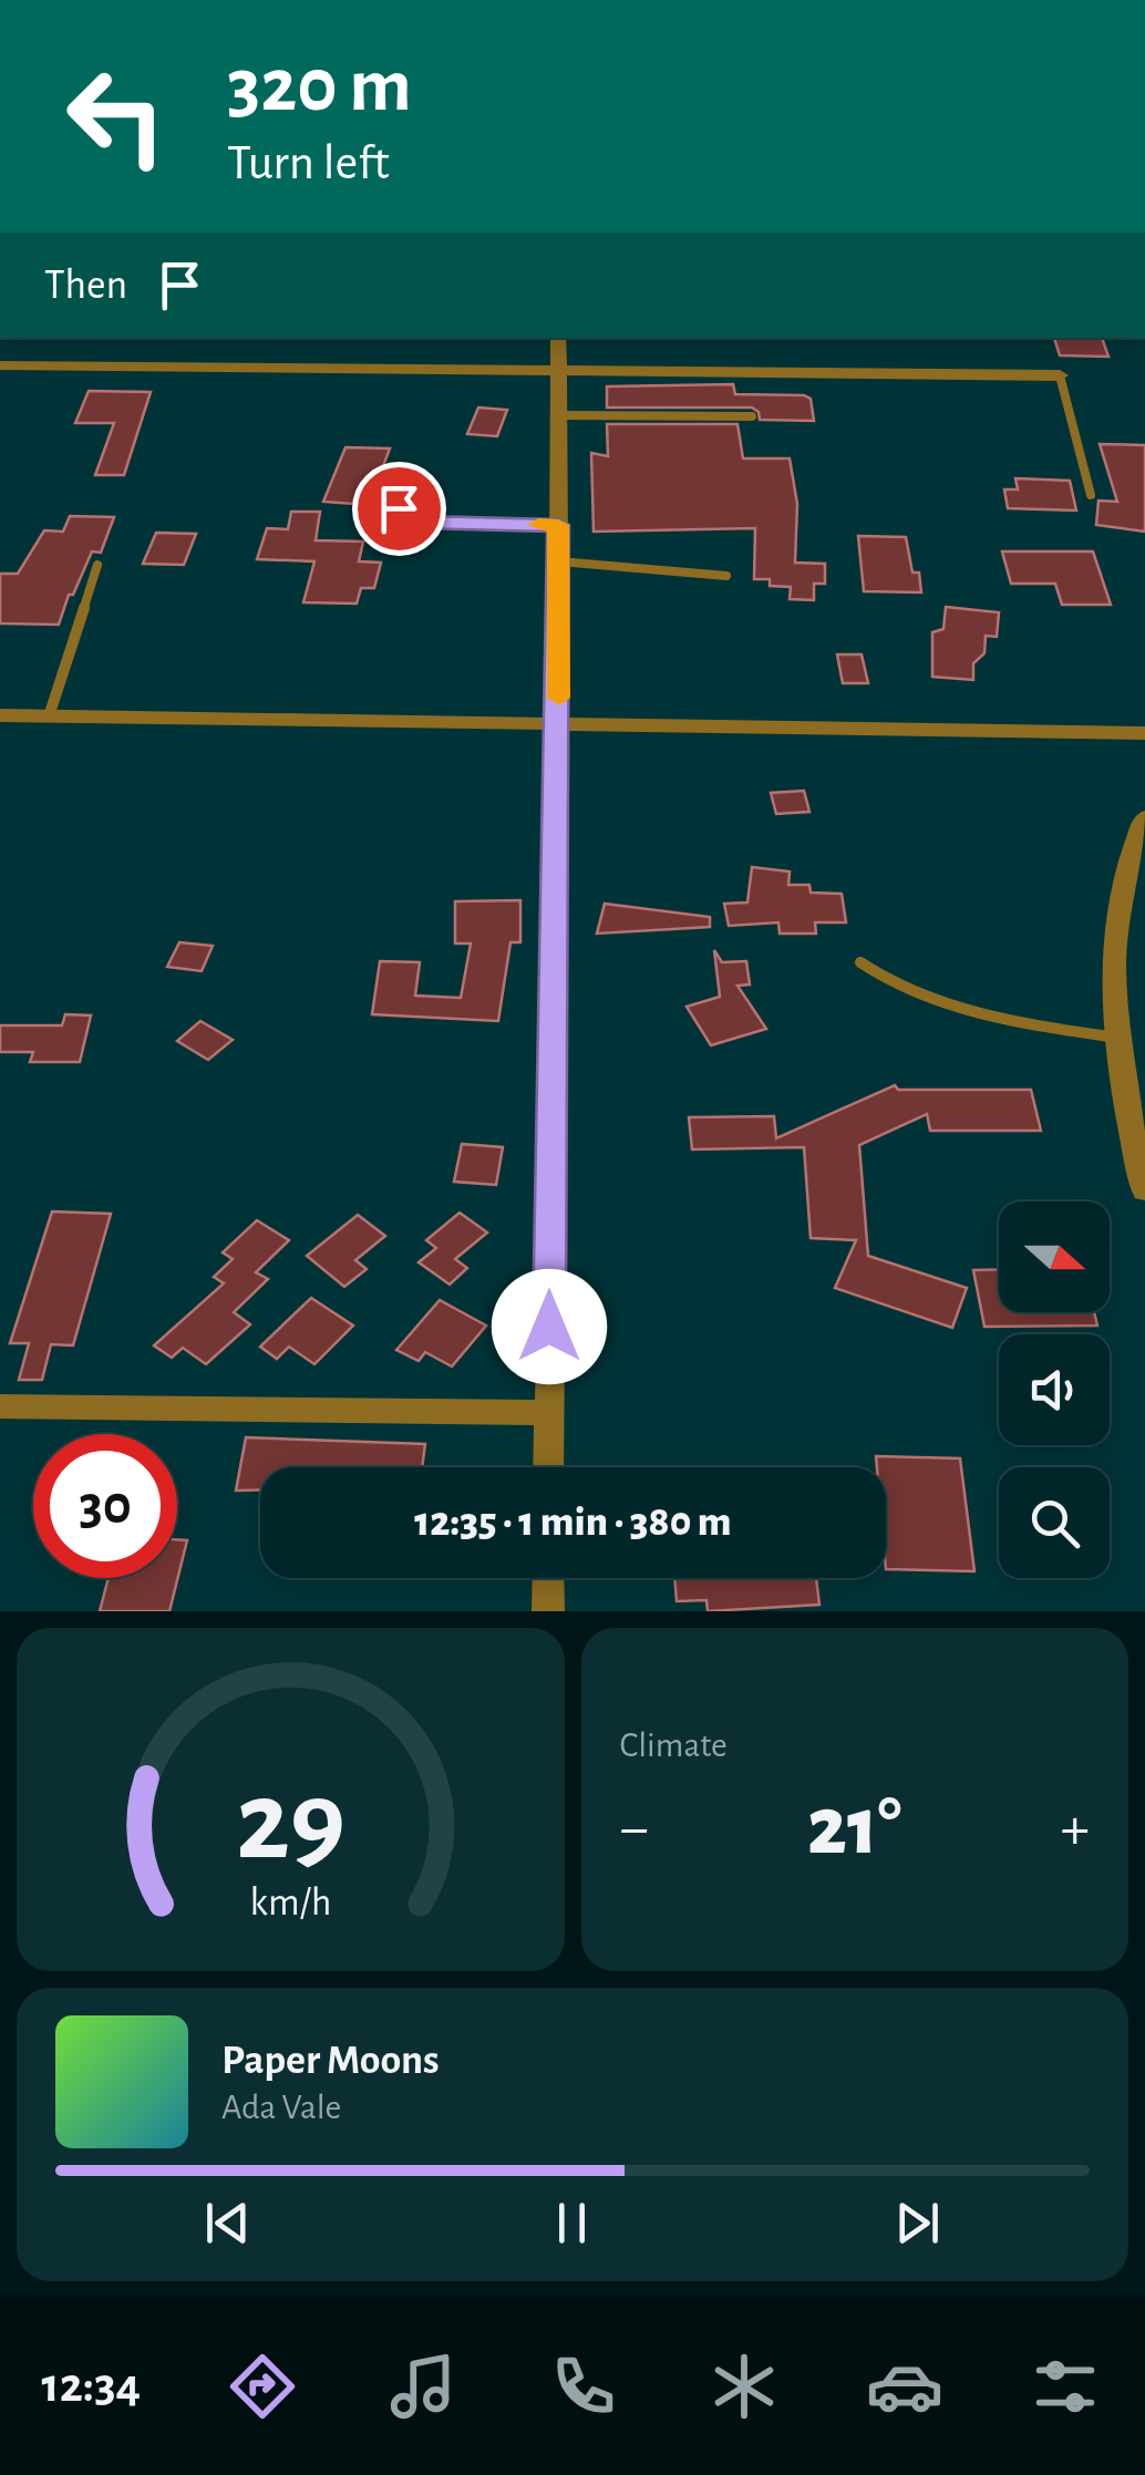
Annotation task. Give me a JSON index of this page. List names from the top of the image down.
{
  "north": "right",
  "page": {
    "turn": ["320 m", "Turn left"],
    "then": "Then",
    "limit": "30",
    "trip": "12:35 · 1 min · 380 m",
    "tile": "Climate",
    "heat": ["−", "21°", "+"],
    "song": ["Paper Moons", "Ada Vale"],
    "tabs": "12:34",
    "gauge": ["29", "km/h"]
  }
}
